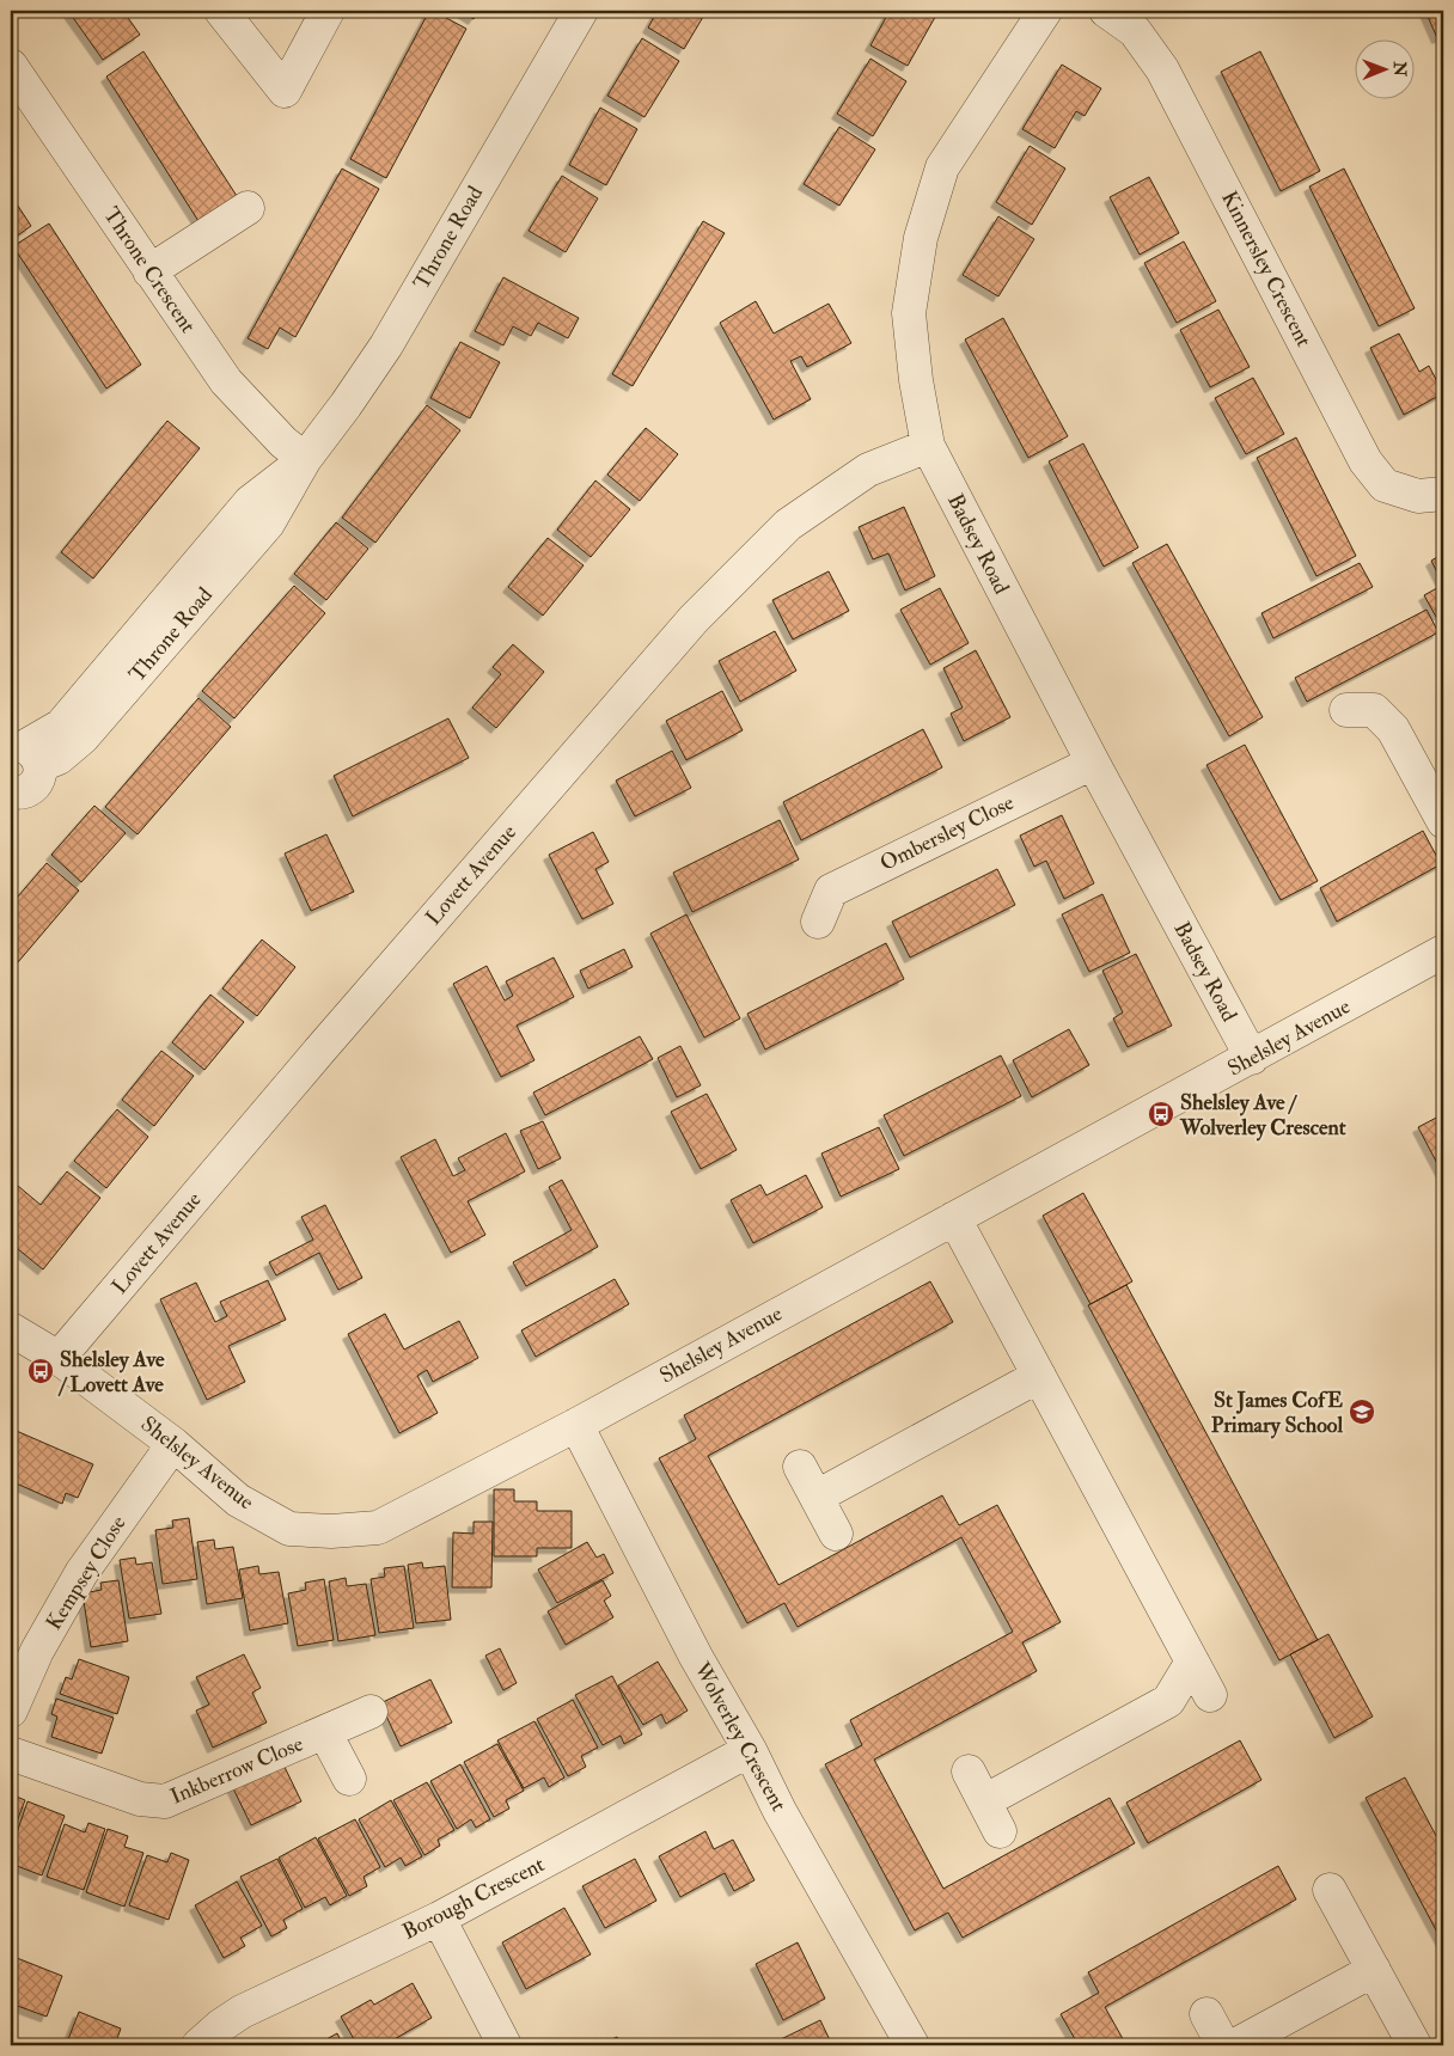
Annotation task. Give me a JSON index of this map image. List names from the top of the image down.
{
  "streets": {
    "street": [
      "Throne Road",
      "Kinnersley Crescent",
      "Throne Crescent",
      "Badsey Road",
      "Ombersley Close",
      "Lovett Avenue",
      "Shelsley Avenue",
      "Kempsey Close",
      "Wolverley Crescent",
      "Inkberrow Close",
      "Borough Crescent"
    ]
  },
  "crossings": [
    ["Throne Road", "Throne Crescent"],
    ["Badsey Road", "Ombersley Close"],
    ["Badsey Road", "Lovett Avenue"],
    ["Badsey Road", "Shelsley Avenue"],
    ["Lovett Avenue", "Shelsley Avenue"],
    ["Shelsley Avenue", "Kempsey Close"],
    ["Shelsley Avenue", "Wolverley Crescent"],
    ["Wolverley Crescent", "Borough Crescent"]
  ],
  "places": {
    "bus stop": ["Shelsley Ave / Wolverley Crescent", "Shelsley Ave / Lovett Ave"],
    "school or university": ["St James CofE Primary School"]
  },
  "north": "right"
}
